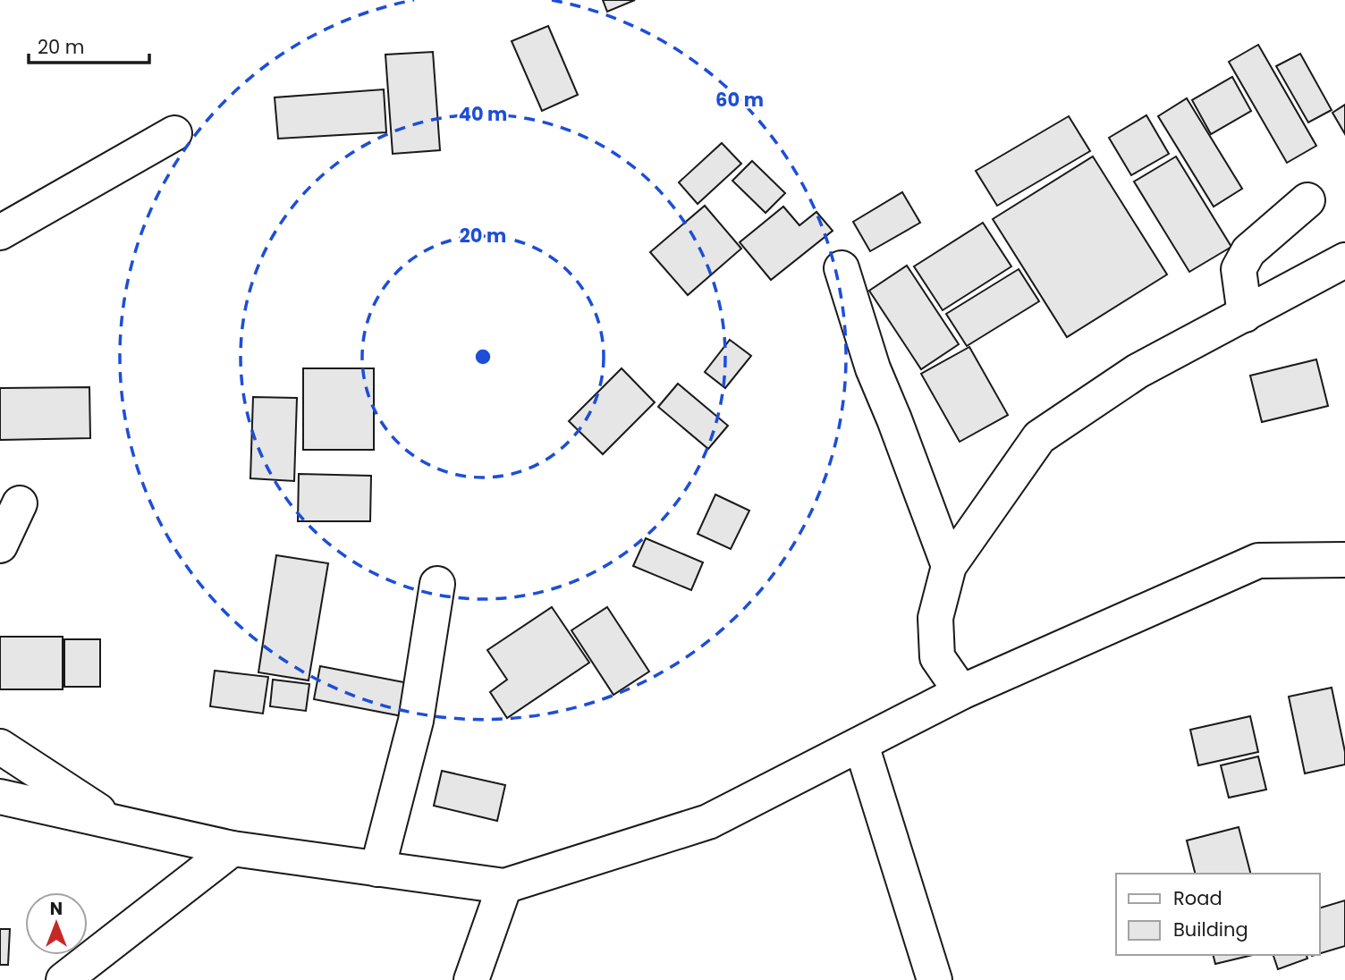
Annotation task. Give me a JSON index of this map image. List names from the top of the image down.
{
  "legend": ["Road", "Building"],
  "scale_bar": "20 m",
  "north": "top",
  "rings": ["60 m", "40 m", "20 m"]
}
